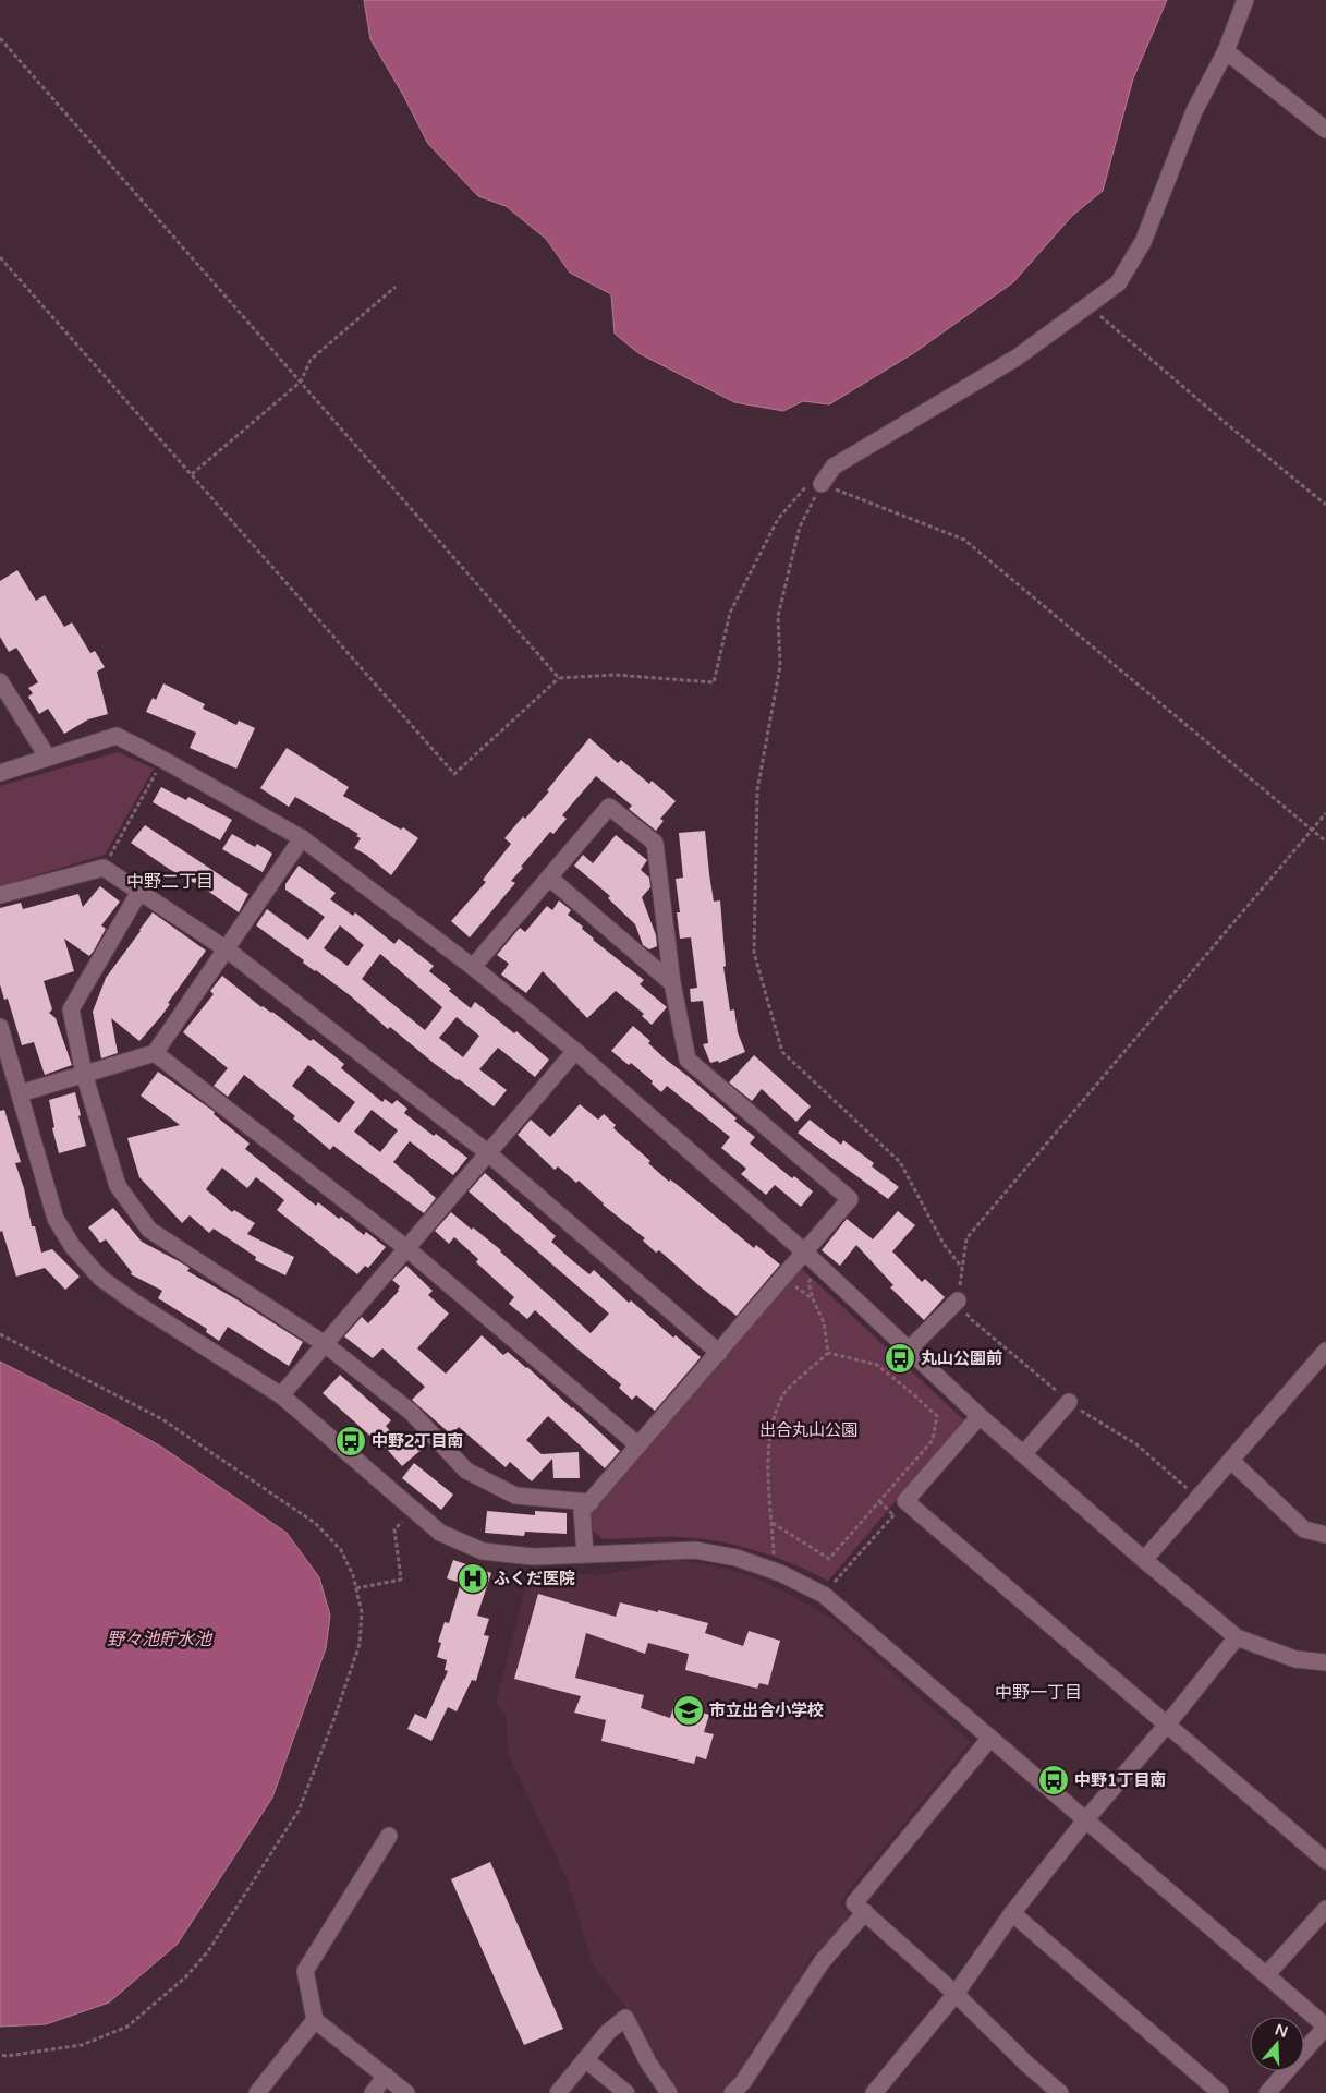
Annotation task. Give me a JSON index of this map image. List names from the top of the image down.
{
  "districts": ["中野二丁目", "中野一丁目"],
  "water": ["野々池貯水池"],
  "parks": ["出合丸山公園"],
  "places": {
    "bus stop": ["丸山公園前", "中野2丁目南", "中野1丁目南"],
    "hospital": ["ふくだ医院"],
    "school or university": ["市立出合小学校"]
  },
  "north": "top"
}
